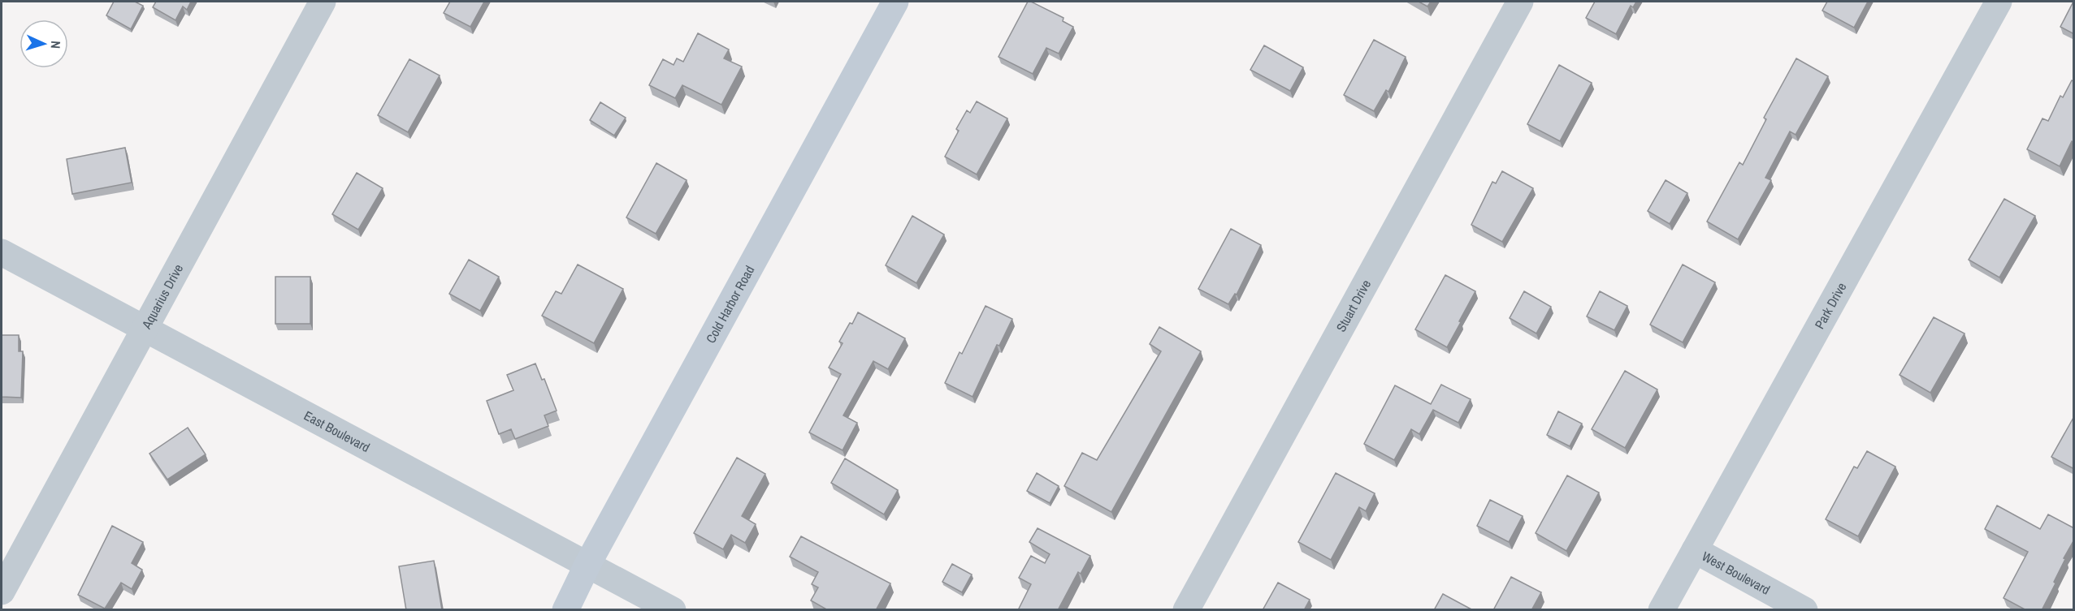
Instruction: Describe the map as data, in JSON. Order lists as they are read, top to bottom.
{
  "streets": {
    "main road": ["Cold Harbor Road"],
    "street": [
      "Aquarius Drive",
      "Park Drive",
      "Stuart Drive",
      "East Boulevard",
      "West Boulevard"
    ]
  },
  "crossings": [
    ["Aquarius Drive", "East Boulevard"],
    ["Cold Harbor Road", "East Boulevard"],
    ["Park Drive", "West Boulevard"]
  ],
  "north": "right"
}
